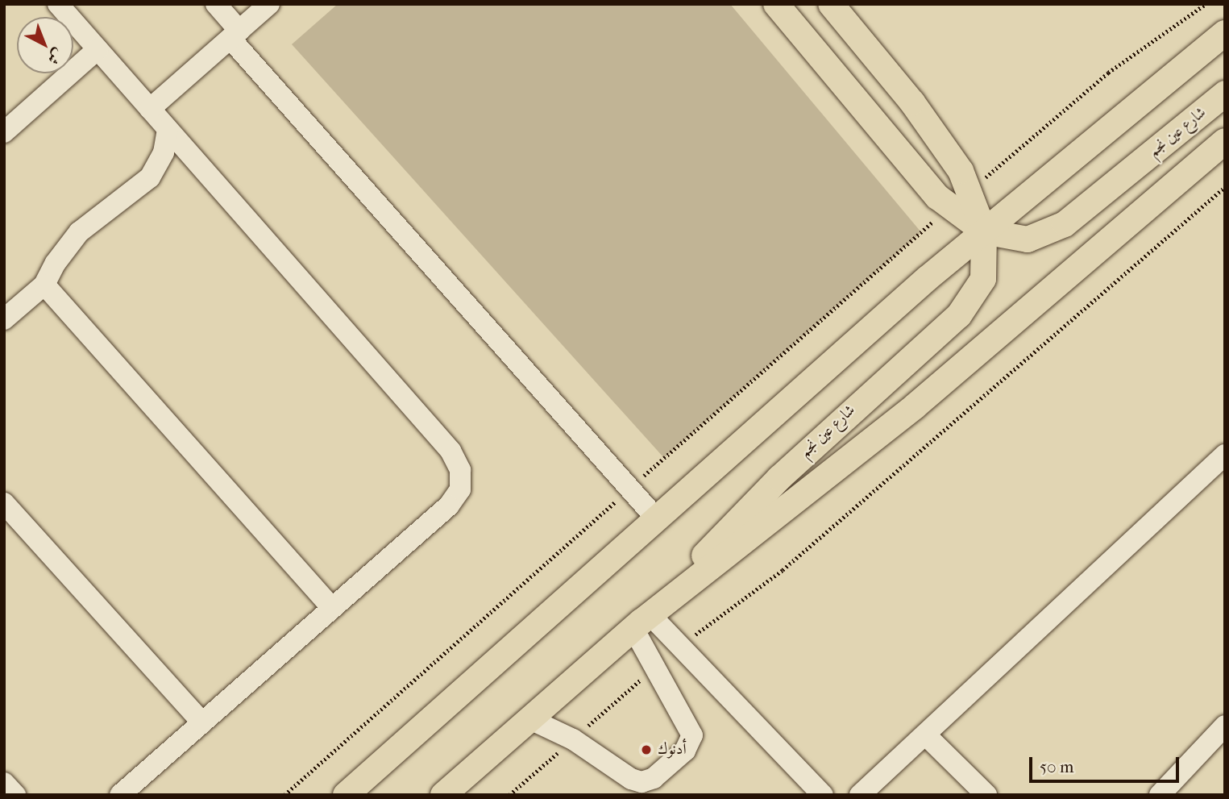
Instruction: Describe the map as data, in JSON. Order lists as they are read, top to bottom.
{
  "streets": {
    "main road": ["شارع عين نجم"]
  },
  "places": ["أدنوك"],
  "scale_bar": "50 m",
  "north": "bottom right"
}
